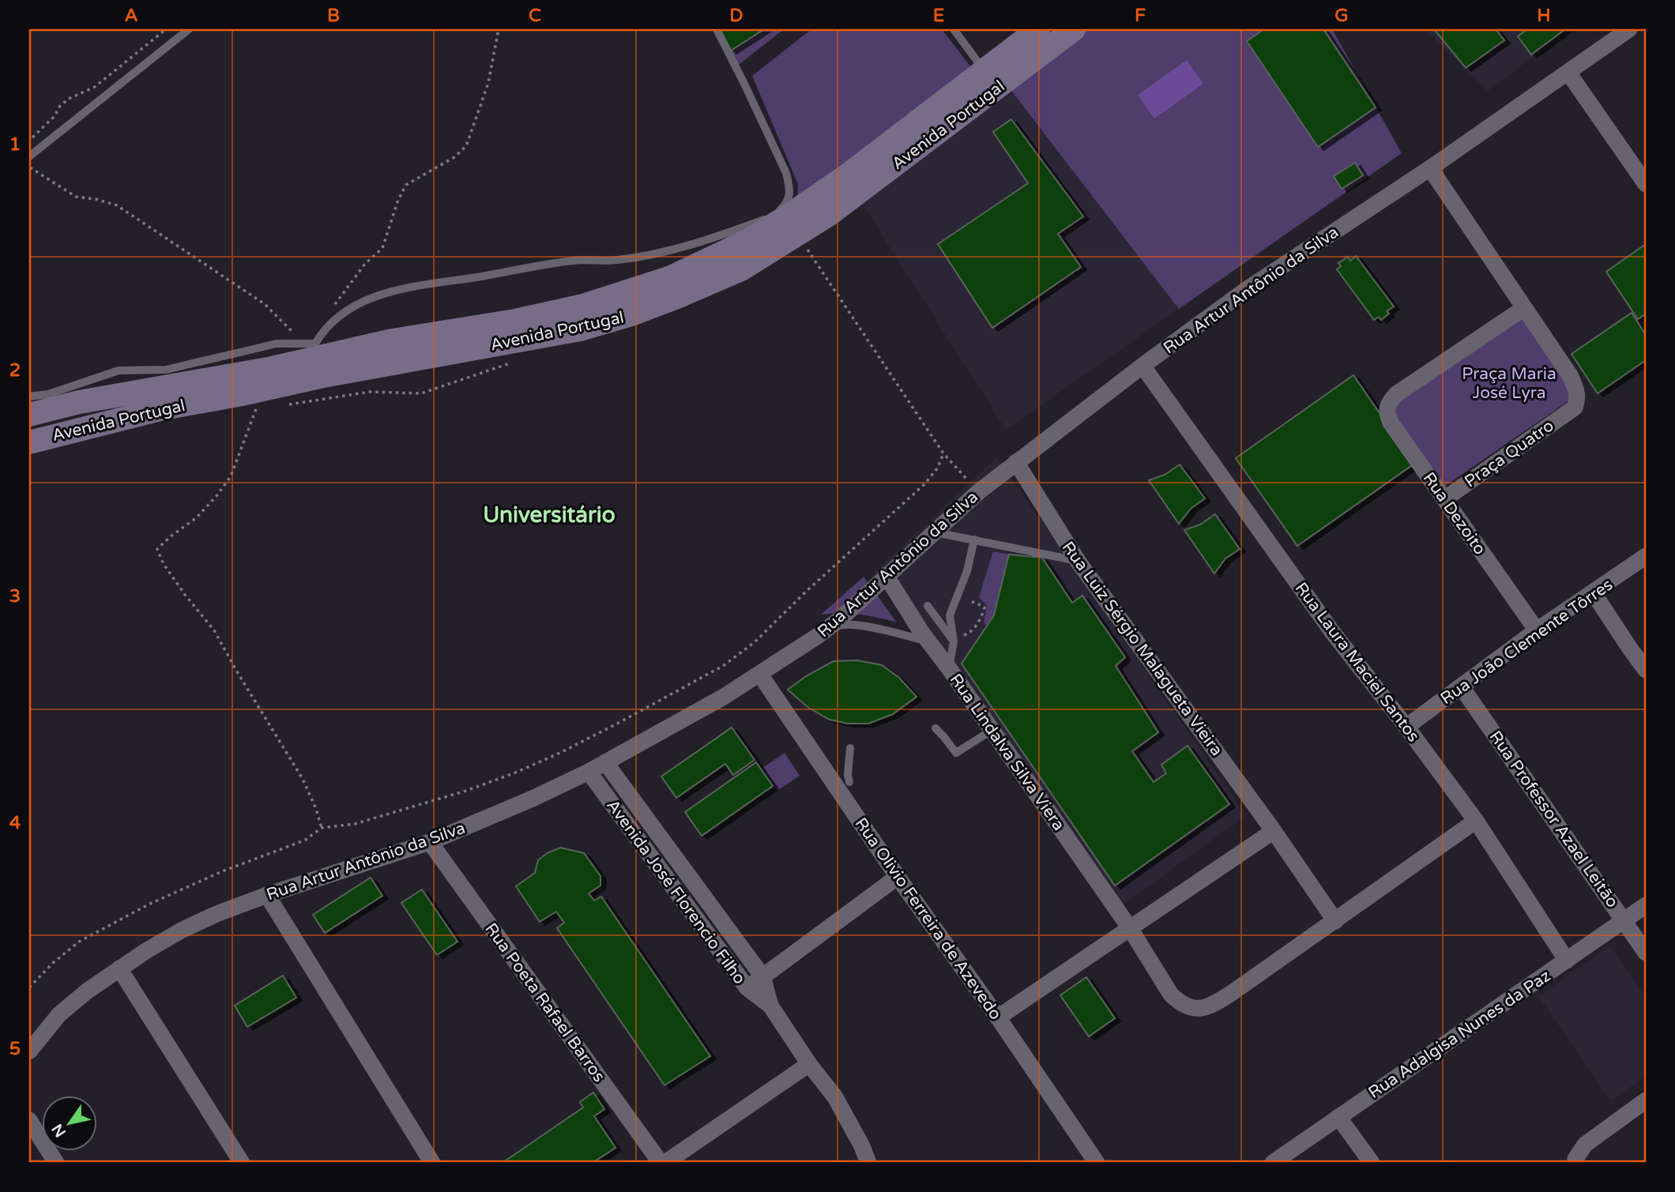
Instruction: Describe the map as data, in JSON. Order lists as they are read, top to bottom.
{
  "streets": {
    "street": [
      "Avenida Portugal",
      "Rua Artur Antônio da Silva",
      "Praça Quatro",
      "Rua Dezoito",
      "Rua João Clemente Tôrres",
      "Rua Luiz Sérgio Malagueta Vieira",
      "Rua Laura Maciel Santos",
      "Rua Lindalva Silva Viera",
      "Rua Professor Azael Leitão",
      "Avenida José Florencio Filho",
      "Rua Olivio Ferreira de Azevedo",
      "Rua Poeta Rafael Barros",
      "Rua Adalgisa Nunes da Paz"
    ]
  },
  "crossings": [
    ["Rua Artur Antônio da Silva", "Rua Luiz Sérgio Malagueta Vieira"],
    ["Rua Artur Antônio da Silva", "Rua Laura Maciel Santos"],
    ["Rua Artur Antônio da Silva", "Rua Lindalva Silva Viera"],
    ["Rua Artur Antônio da Silva", "Avenida José Florencio Filho"],
    ["Rua Artur Antônio da Silva", "Rua Olivio Ferreira de Azevedo"],
    ["Rua Artur Antônio da Silva", "Rua Poeta Rafael Barros"],
    ["Praça Quatro", "Rua Dezoito"],
    ["Rua Dezoito", "Rua João Clemente Tôrres"],
    ["Rua João Clemente Tôrres", "Rua Laura Maciel Santos"],
    ["Rua João Clemente Tôrres", "Rua Professor Azael Leitão"],
    ["Rua Luiz Sérgio Malagueta Vieira", "Rua Lindalva Silva Viera"],
    ["Rua Laura Maciel Santos", "Rua Lindalva Silva Viera"],
    ["Rua Laura Maciel Santos", "Rua Adalgisa Nunes da Paz"],
    ["Rua Professor Azael Leitão", "Rua Adalgisa Nunes da Paz"]
  ],
  "districts": ["Universitário"],
  "parks": ["Praça Maria José Lyra"],
  "north": "bottom left",
  "grid": {
    "columns": [
      "A",
      "B",
      "C",
      "D",
      "E",
      "F",
      "G",
      "H"
    ],
    "rows": [
      "1",
      "2",
      "3",
      "4",
      "5"
    ]
  }
}
